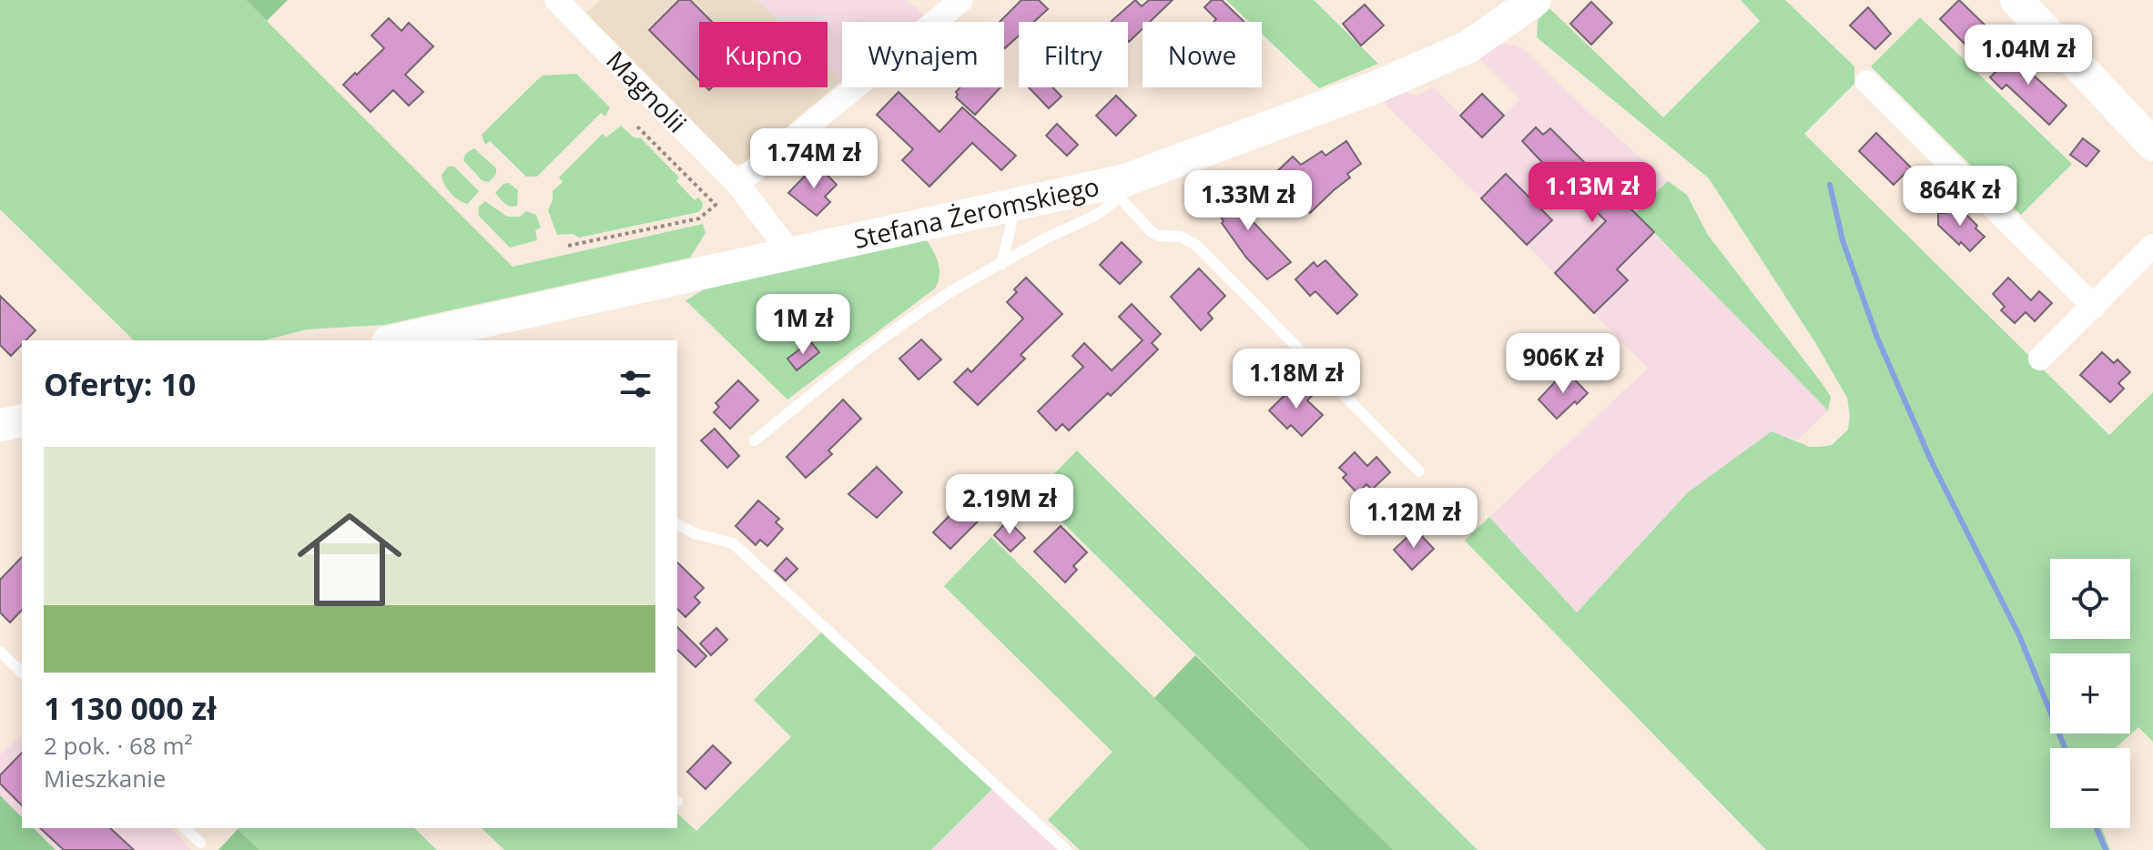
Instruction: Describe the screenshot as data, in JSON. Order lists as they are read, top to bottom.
{
  "streets": {
    "street": ["Magnolii", "Stefana Żeromskiego"]
  },
  "crossings": [
    ["Magnolii", "Stefana Żeromskiego"]
  ],
  "page": {
    "chip": [
      "Kupno",
      "Wynajem",
      "Filtry",
      "Nowe"
    ],
    "price": [
      "1.04M zł",
      "1.74M zł",
      "1.13M zł",
      "864K zł",
      "1.33M zł",
      "1M zł",
      "906K zł",
      "1.18M zł",
      "2.19M zł",
      "1.12M zł"
    ],
    "heading": "Oferty: 10",
    "list": [
      {
        "name": "1 130 000 zł",
        "note": "2 pok. · 68 m² · Mieszkanie"
      }
    ],
    "map_buttons": ["+", "−"]
  }
}
